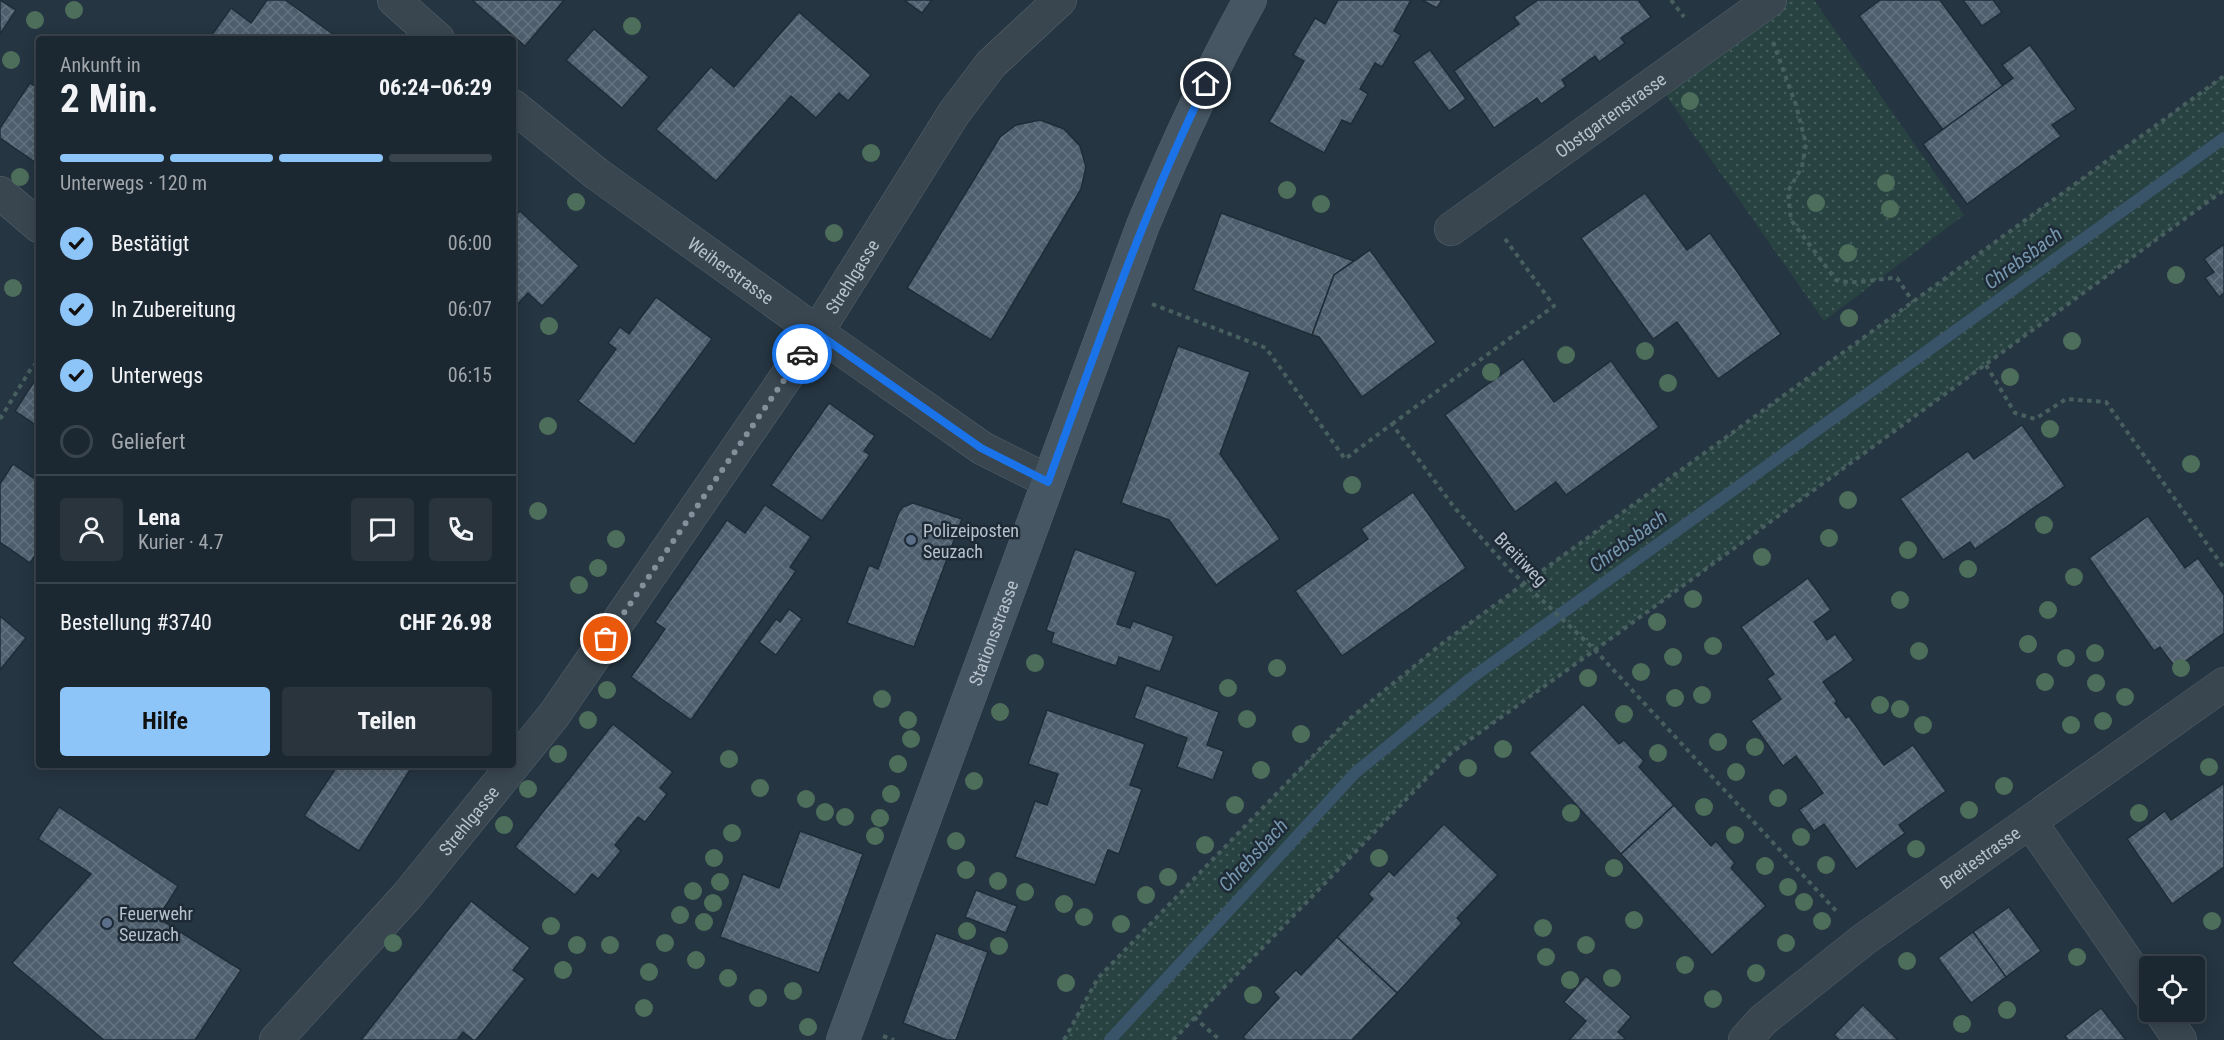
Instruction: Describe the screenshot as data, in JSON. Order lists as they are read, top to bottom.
{
  "streets": {
    "main road": ["Stationsstrasse"],
    "street": [
      "Obstgartenstrasse",
      "Weiherstrasse",
      "Strehlgasse",
      "Breitestrasse"
    ],
    "path": ["Breitiweg"]
  },
  "crossings": [
    ["Weiherstrasse", "Strehlgasse"],
    ["Weiherstrasse", "Stationsstrasse"],
    ["Breitiweg", "Breitestrasse"]
  ],
  "water": ["Chrebsbach"],
  "places": ["Polizeiposten Seuzach", "Feuerwehr Seuzach"],
  "page": {
    "heading": ["2 Min.", "Ankunft in", "06:24–06:29"],
    "panel": [
      "Lena",
      "Kurier · 4.7",
      "Bestellung #3740",
      "CHF 26.98"
    ],
    "bar": "Unterwegs · 120 m",
    "list": [
      ["Bestätigt", "06:00"],
      ["In Zubereitung", "06:07"],
      ["Unterwegs", "06:15"],
      "Geliefert"
    ],
    "buttons": ["Hilfe", "Teilen"]
  }
}
